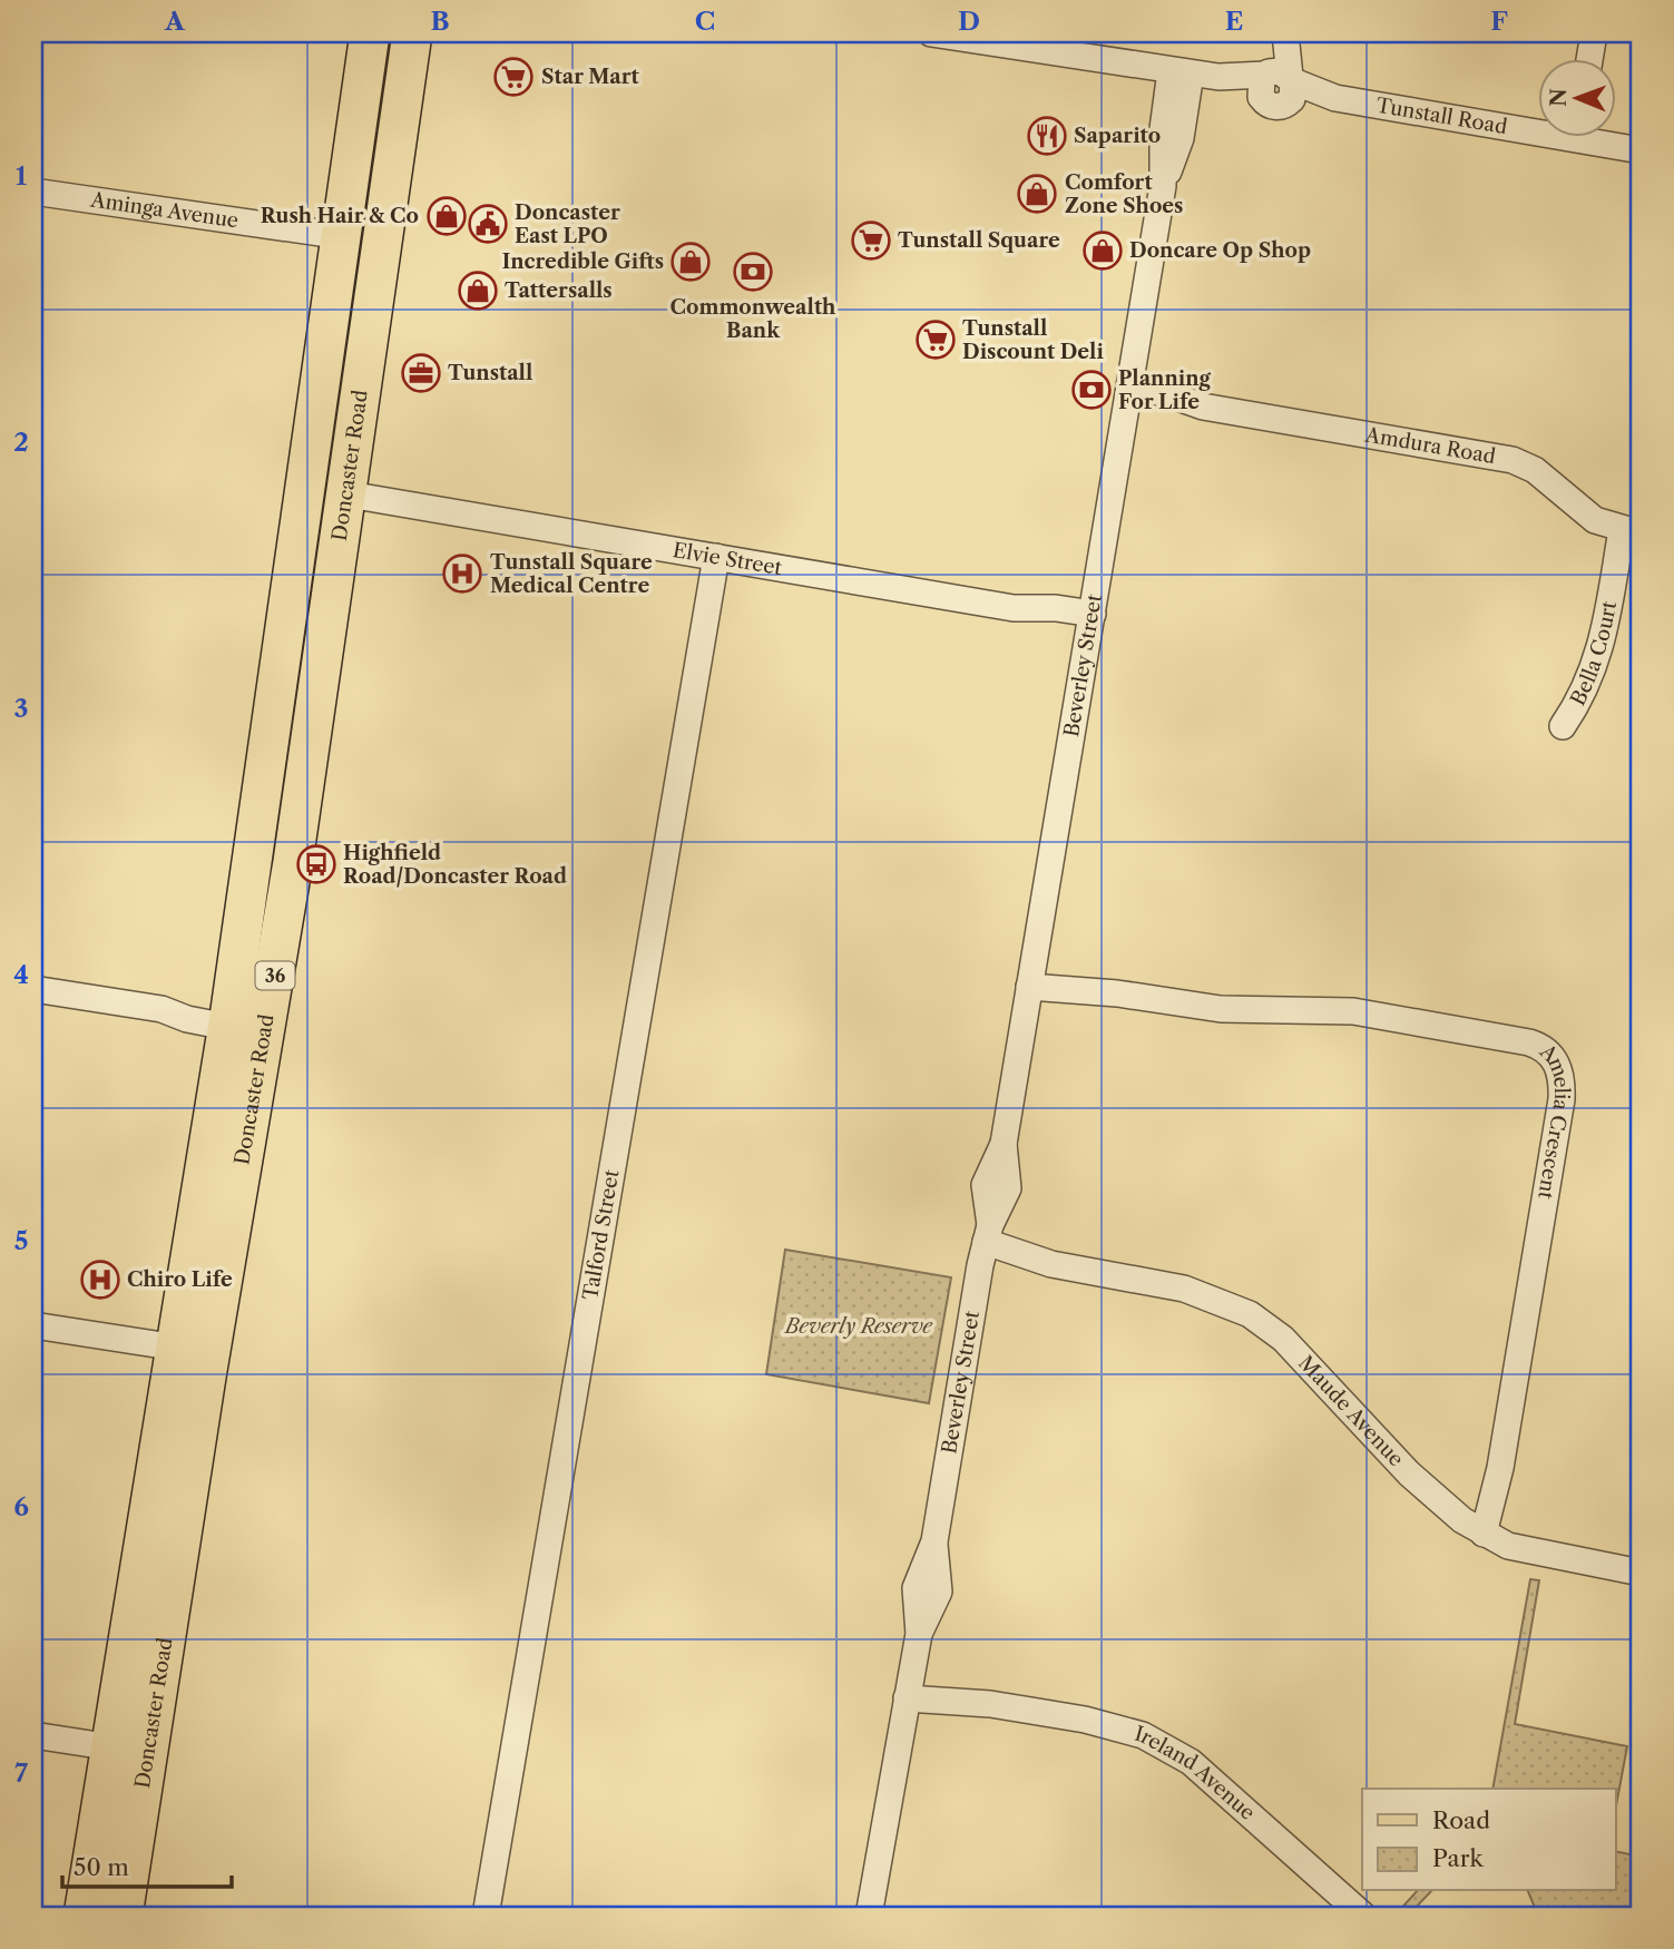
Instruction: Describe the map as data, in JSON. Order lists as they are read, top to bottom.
{
  "streets": {
    "main road": ["Doncaster Road", "36"],
    "street": [
      "Tunstall Road",
      "Aminga Avenue",
      "Amdura Road",
      "Elvie Street",
      "Bella Court",
      "Beverley Street",
      "Amelia Crescent",
      "Talford Street",
      "Maude Avenue",
      "Ireland Avenue"
    ]
  },
  "crossings": [
    ["Tunstall Road", "Beverley Street"],
    ["Aminga Avenue", "Doncaster Road"],
    ["Amdura Road", "Bella Court"],
    ["Amdura Road", "Beverley Street"],
    ["Doncaster Road", "Elvie Street"],
    ["Elvie Street", "Beverley Street"],
    ["Elvie Street", "Talford Street"],
    ["Beverley Street", "Amelia Crescent"],
    ["Beverley Street", "Maude Avenue"],
    ["Beverley Street", "Ireland Avenue"],
    ["Amelia Crescent", "Maude Avenue"]
  ],
  "parks": ["Beverly Reserve"],
  "places": {
    "supermarket": ["Star Mart", "Tunstall Square", "Tunstall Discount Deli"],
    "restaurant": ["Saparito"],
    "shop": [
      "Comfort Zone Shoes",
      "Rush Hair & Co",
      "Doncare Op Shop",
      "Incredible Gifts",
      "Tattersalls"
    ],
    "public building": ["Doncaster East LPO"],
    "bank": ["Commonwealth Bank", "Planning For Life"],
    "office": ["Tunstall"],
    "hospital": ["Tunstall Square Medical Centre", "Chiro Life"],
    "bus stop": ["Highfield Road/Doncaster Road"]
  },
  "legend": ["Road", "Park"],
  "scale_bar": "50 m",
  "north": "left",
  "grid": {
    "columns": [
      "A",
      "B",
      "C",
      "D",
      "E",
      "F"
    ],
    "rows": [
      "1",
      "2",
      "3",
      "4",
      "5",
      "6",
      "7"
    ]
  }
}
